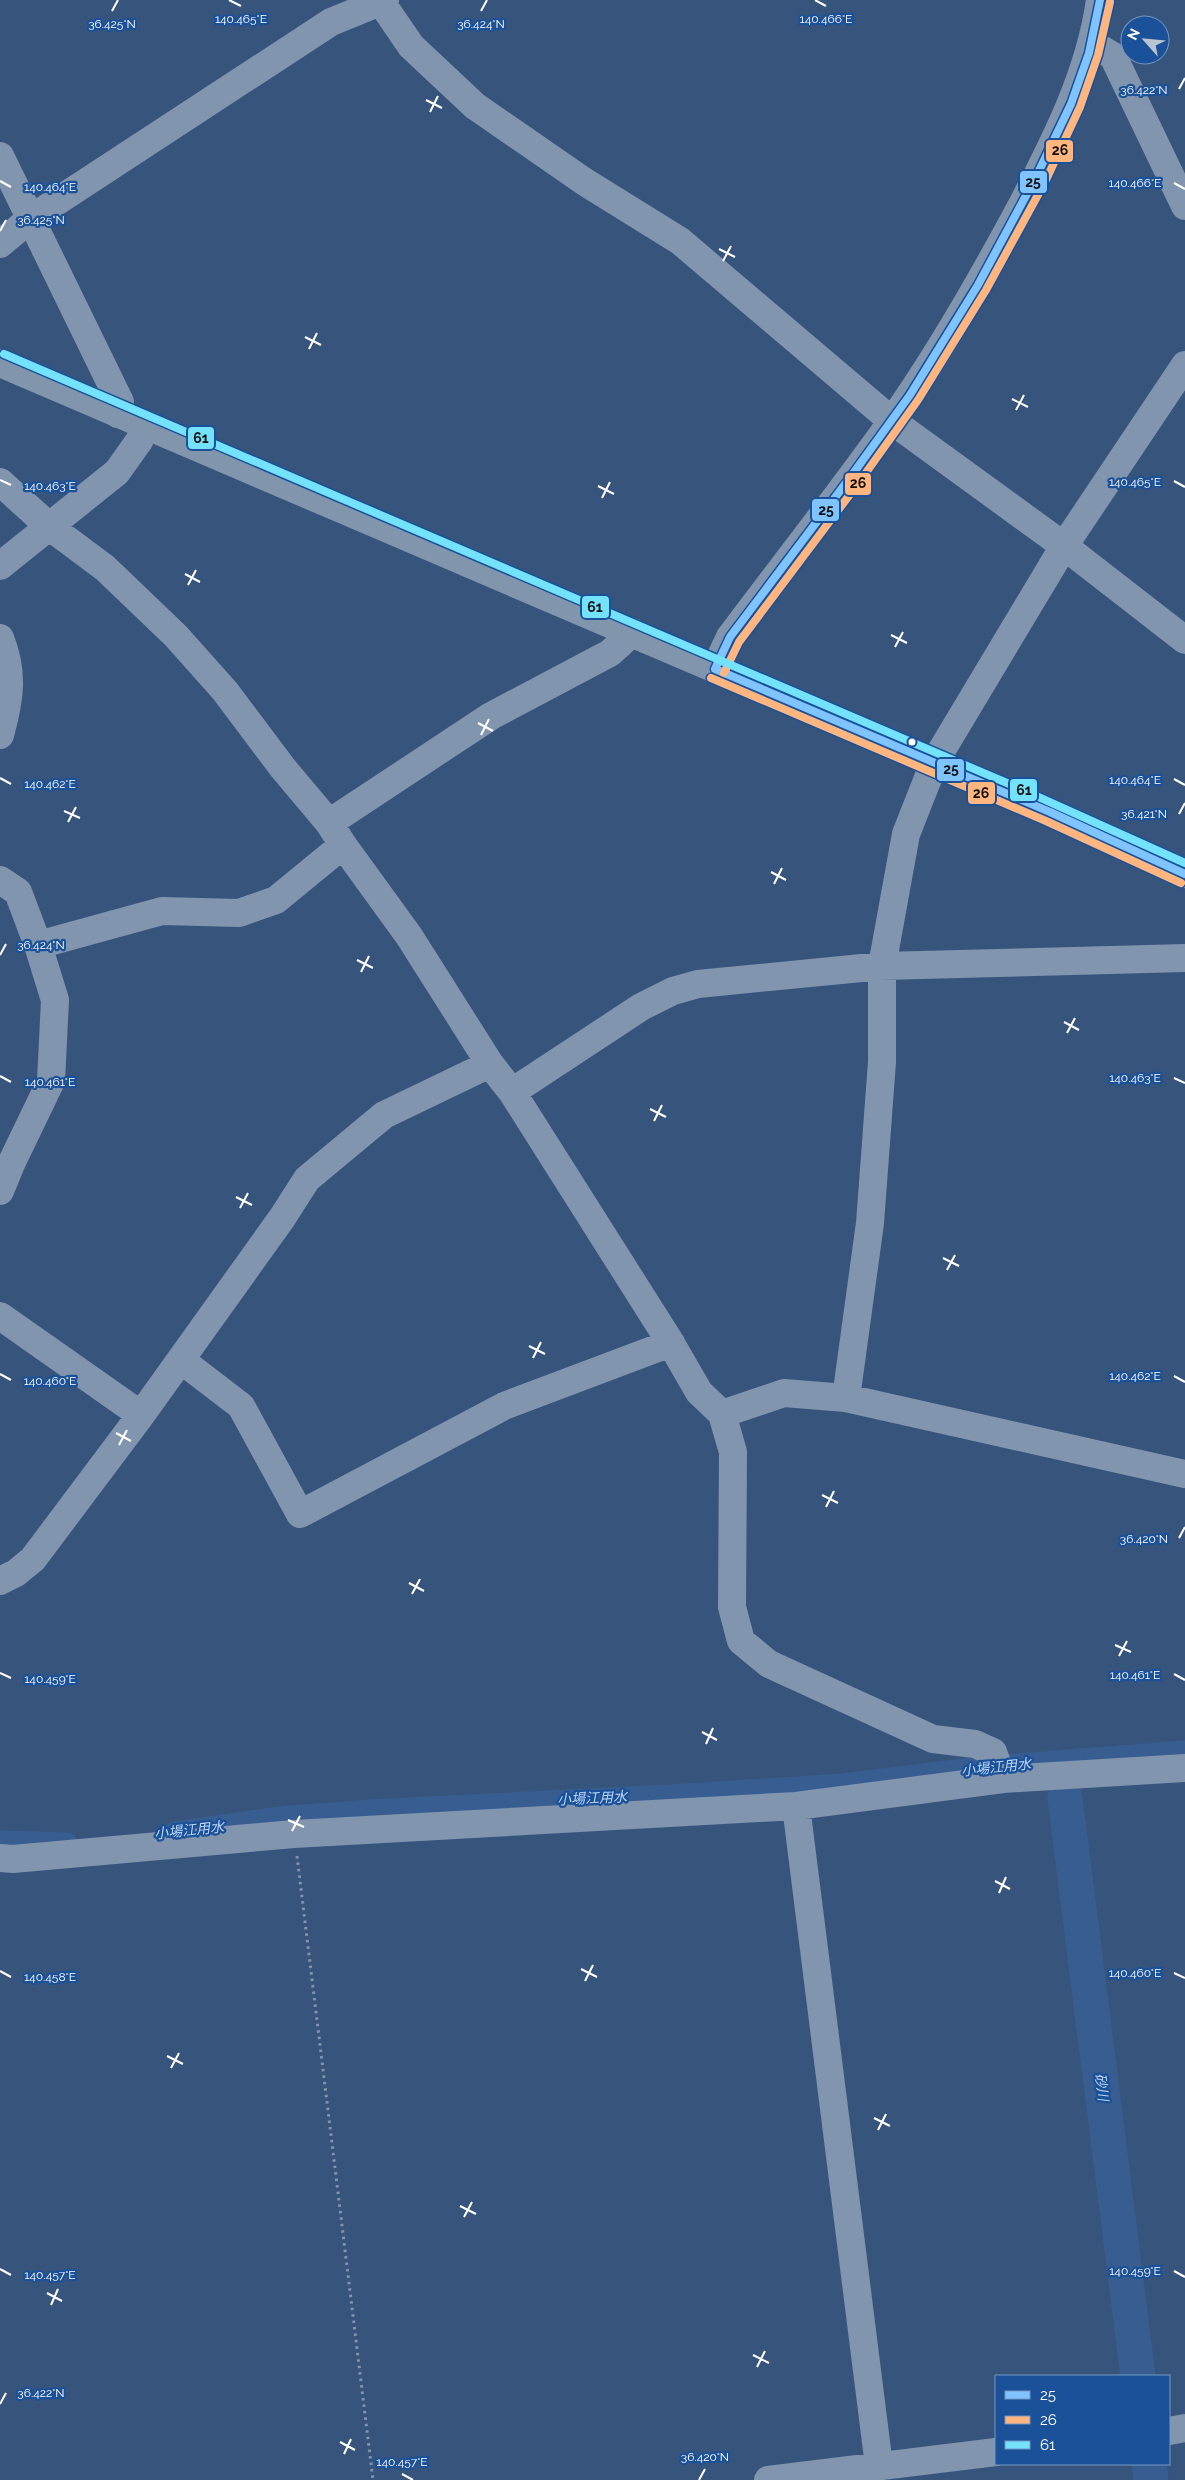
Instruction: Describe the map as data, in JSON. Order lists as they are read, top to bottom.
{
  "water": ["小場江用水", "砂川"],
  "lines": ["transit line 25", "transit line 26", "transit line 61"],
  "legend": ["25", "26", "61"],
  "north": "top left",
  "coordinates": [
    "140.465°E",
    "140.466°E",
    "36.425°N",
    "36.424°N",
    "36.422°N",
    "140.464°E",
    "140.463°E",
    "140.462°E",
    "36.421°N",
    "140.461°E",
    "140.460°E",
    "36.420°N",
    "140.459°E",
    "140.458°E",
    "140.457°E"
  ]
}
